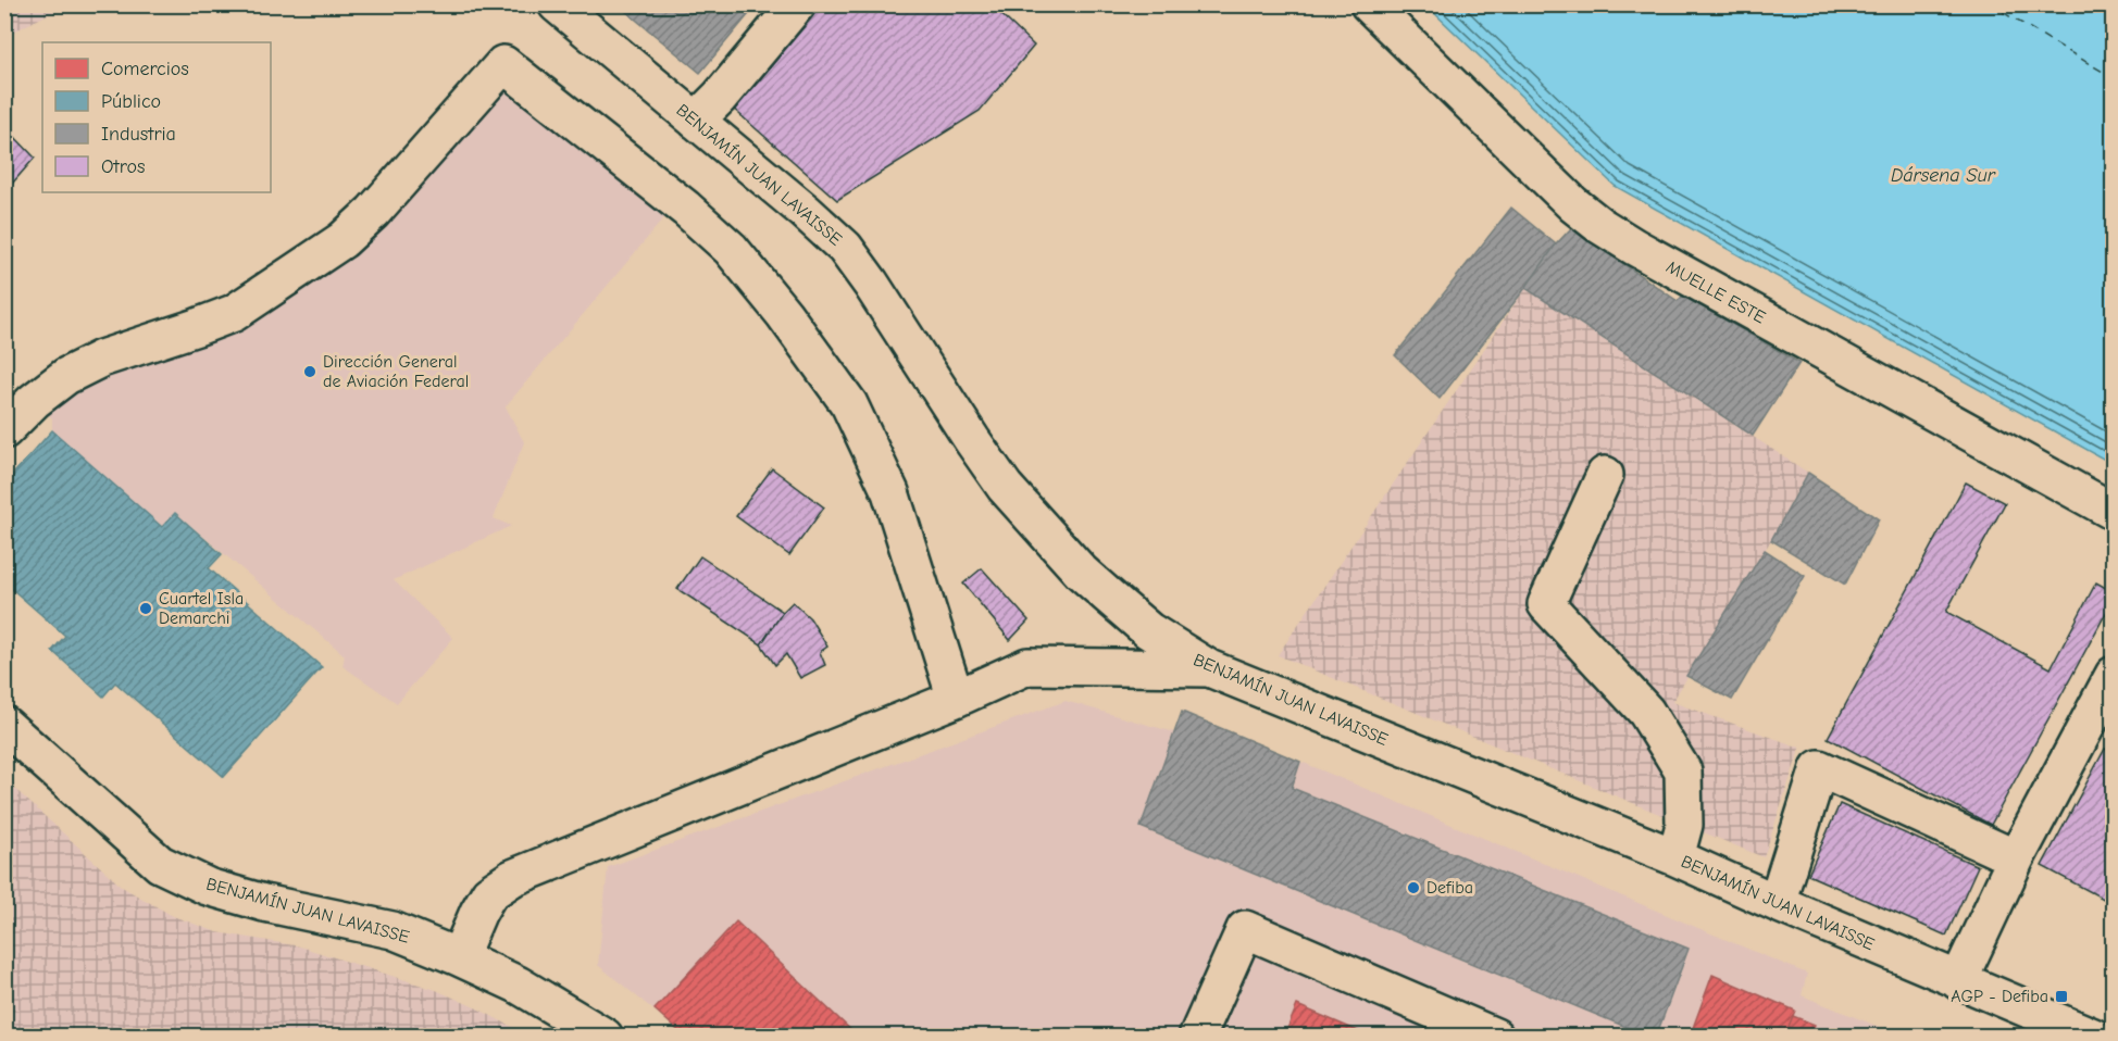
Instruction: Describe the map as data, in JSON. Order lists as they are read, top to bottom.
{
  "streets": {
    "street": ["BENJAMÍN JUAN LAVAISSE", "MUELLE ESTE"]
  },
  "water": ["Dársena Sur"],
  "places": {
    "other": ["Dirección General de Aviación Federal", "Cuartel Isla Demarchi", "Defiba"],
    "transit": ["AGP - Defiba"]
  },
  "legend": [
    "Comercios",
    "Público",
    "Industria",
    "Otros"
  ]
}
